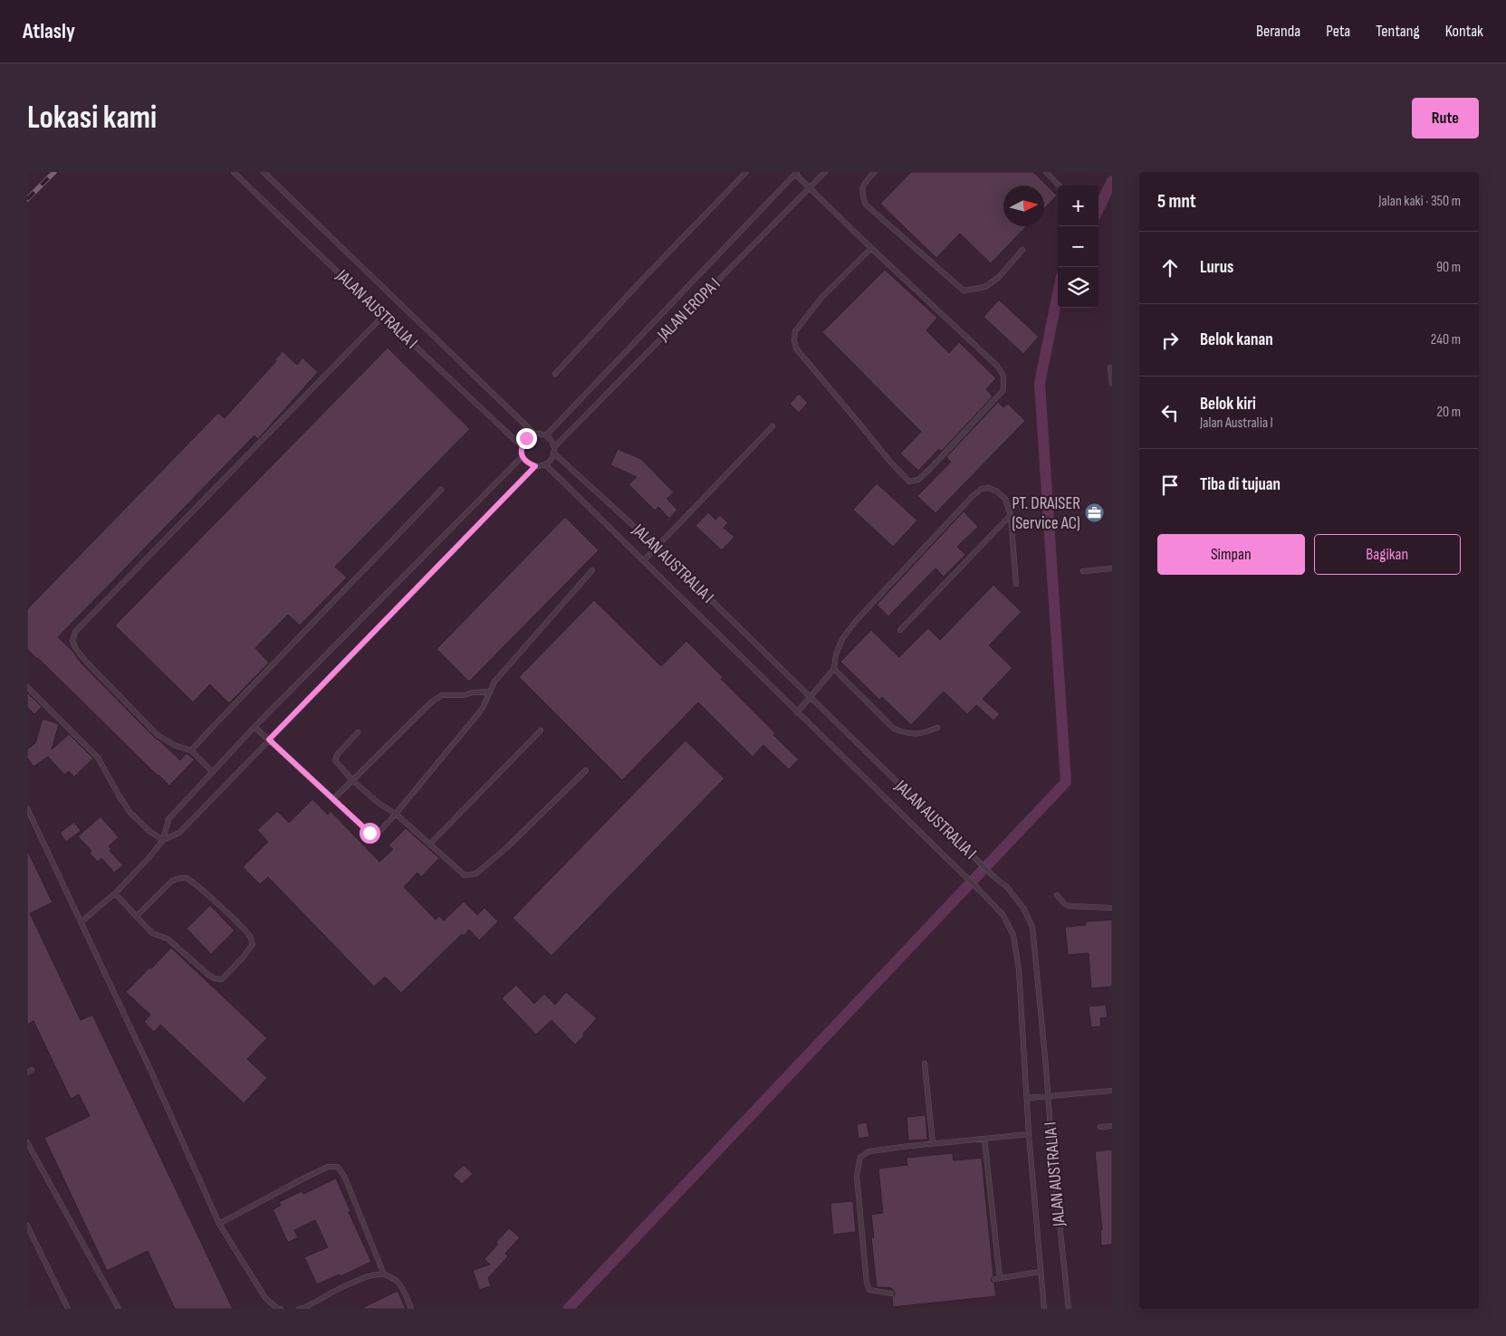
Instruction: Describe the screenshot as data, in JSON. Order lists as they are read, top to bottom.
{
  "streets": {
    "lane": ["JALAN AUSTRALIA I", "JALAN EROPA I"]
  },
  "crossings": [
    ["JALAN AUSTRALIA I", "JALAN EROPA I"]
  ],
  "places": {
    "office": ["PT. DRAISER (Service AC)"]
  },
  "north": "right",
  "page": {
    "header": "Atlasly",
    "nav": [
      "Beranda",
      "Peta",
      "Tentang",
      "Kontak"
    ],
    "buttons": [
      "Rute",
      ["Simpan", "Bagikan"]
    ],
    "title": "Lokasi kami",
    "heading": ["5 mnt", "Jalan kaki · 350 m"],
    "map_buttons": ["+", "−"],
    "list": [
      ["Lurus", "90 m"],
      ["Belok kanan", "240 m"],
      ["Belok kiri", "Jalan Australia I", "20 m"],
      "Tiba di tujuan"
    ]
  }
}
